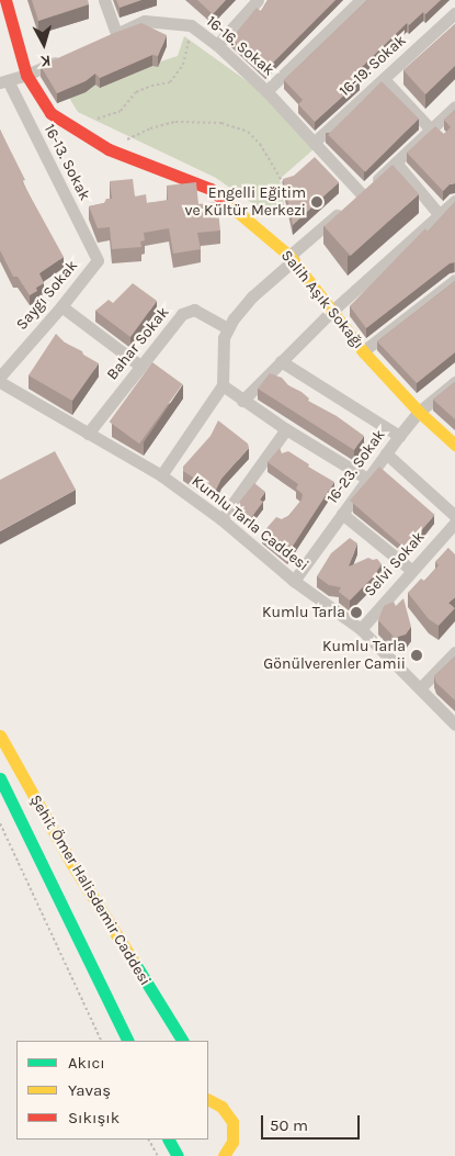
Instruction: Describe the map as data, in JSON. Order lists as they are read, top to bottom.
{
  "streets": {
    "main road": ["Salih Aşık Sokağı", "Şehit Ömer Halisdemir Caddesi"],
    "street": [
      "16-16. Sokak",
      "16-19. Sokak",
      "16-13. Sokak",
      "Saygı Sokak",
      "Bahar Sokak",
      "16-23. Sokak",
      "Kumlu Tarla Caddesi",
      "Selvi Sokak"
    ]
  },
  "crossings": [
    ["16-16. Sokak", "16-19. Sokak"],
    ["16-13. Sokak", "Saygı Sokak"],
    ["Salih Aşık Sokağı", "16-23. Sokak"],
    ["Bahar Sokak", "Kumlu Tarla Caddesi"],
    ["16-23. Sokak", "Kumlu Tarla Caddesi"],
    ["Kumlu Tarla Caddesi", "Selvi Sokak"]
  ],
  "places": ["Engelli Eğitim ve Kültür Merkezi", "Kumlu Tarla", "Kumlu Tarla Gönülverenler Camii"],
  "legend": ["Akıcı", "Yavaş", "Sıkışık"],
  "scale_bar": "50 m",
  "north": "bottom"
}
